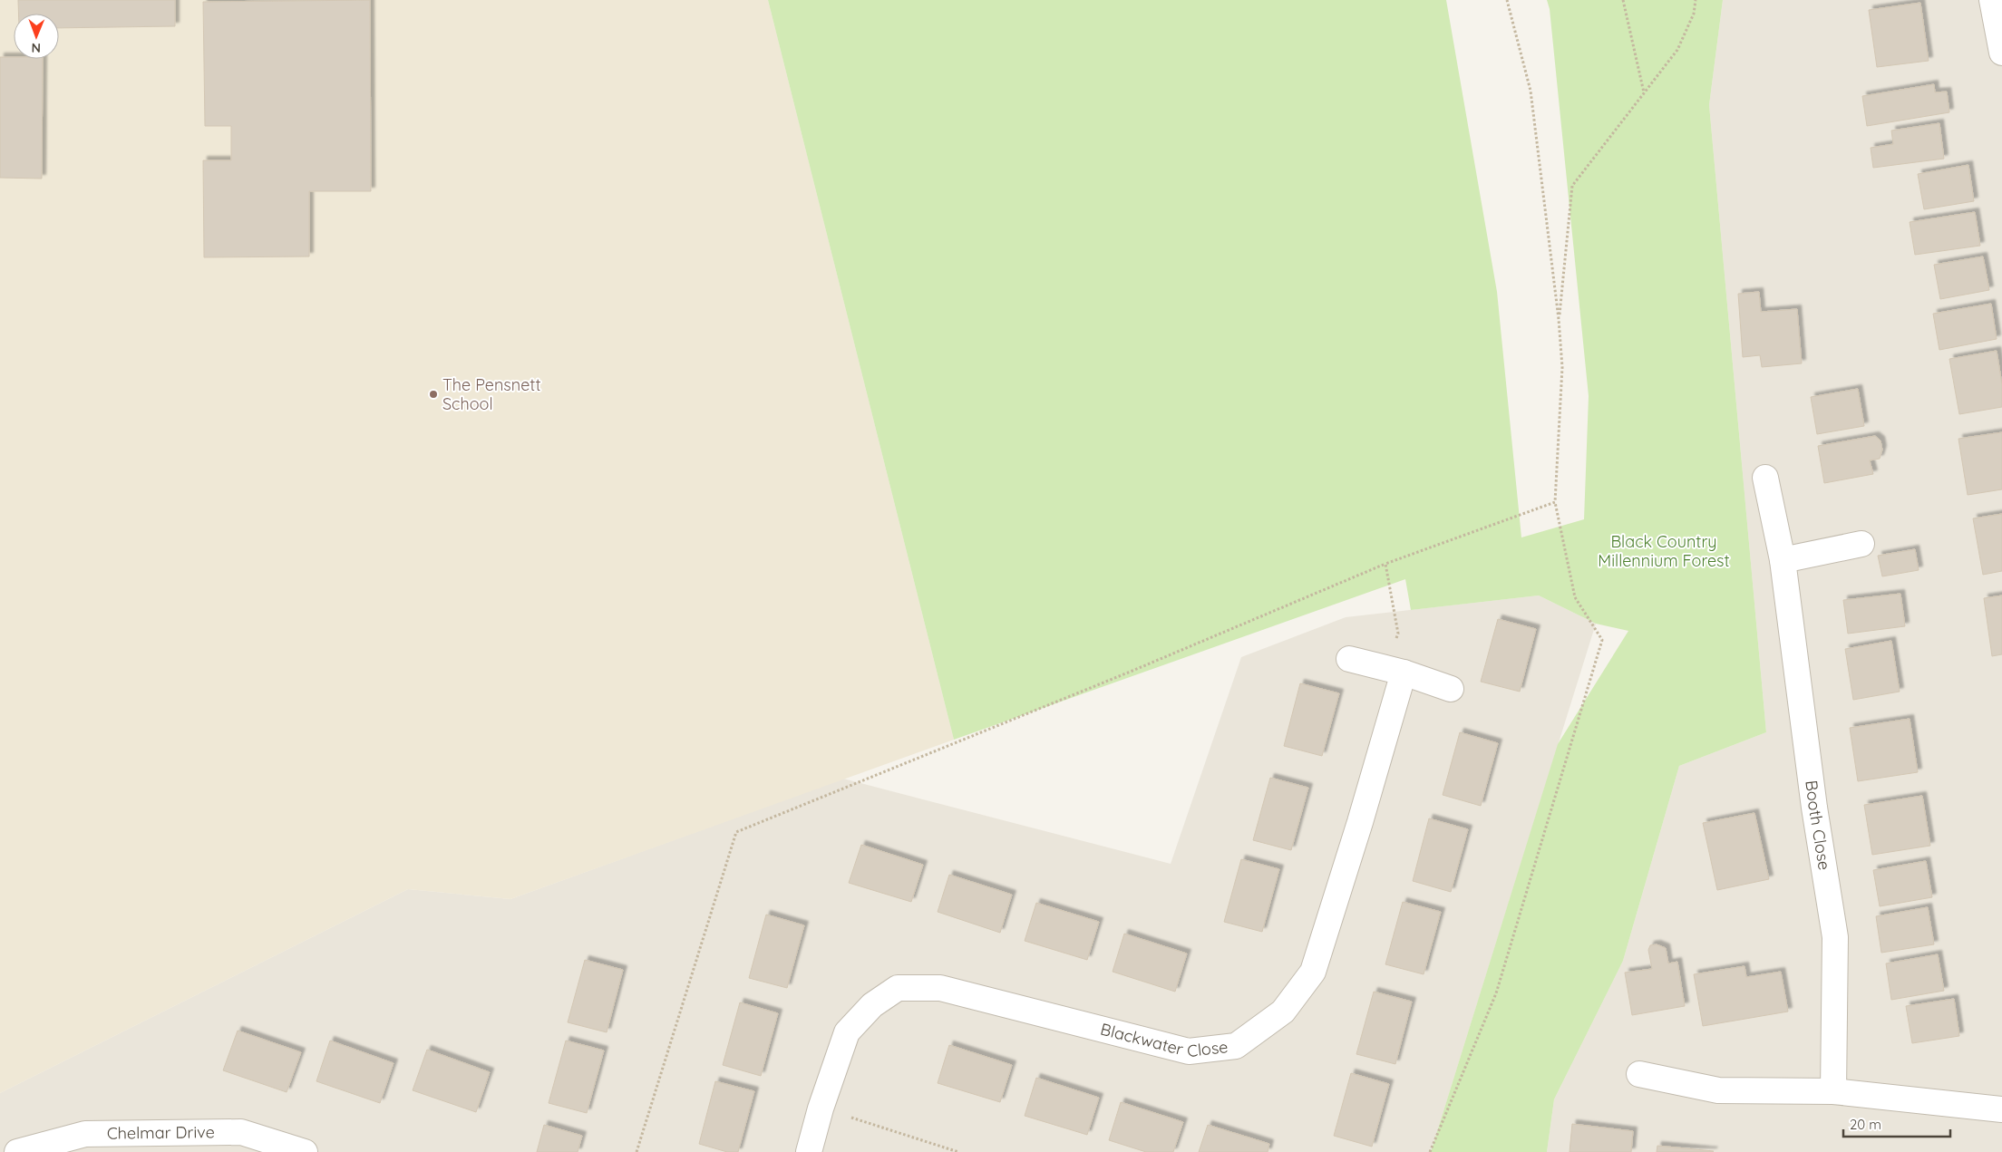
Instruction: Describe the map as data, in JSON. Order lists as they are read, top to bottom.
{
  "streets": {
    "street": ["Booth Close", "Blackwater Close", "Chelmar Drive"]
  },
  "parks": ["Black Country Millennium Forest"],
  "places": ["The Pensnett School"],
  "scale_bar": "20 m",
  "north": "bottom"
}
